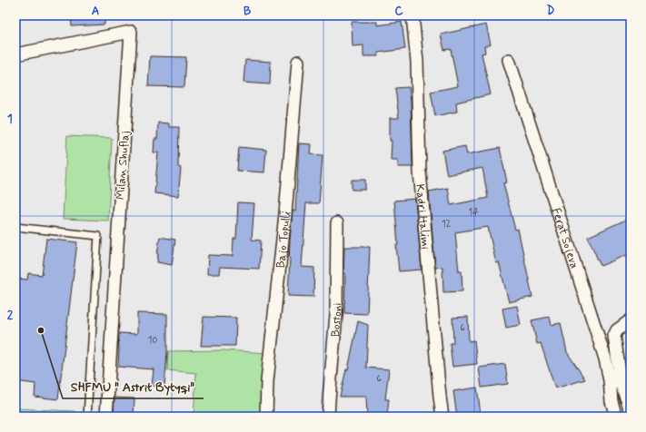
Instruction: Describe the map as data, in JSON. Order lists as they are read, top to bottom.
{
  "streets": {
    "street": [
      "Milan Shuflaj",
      "Kadri Halimi",
      "Ferat Sojeva",
      "Bajo Topulli",
      "Bostoni"
    ]
  },
  "places": ["SHFMU \" Astrit Bytyqi\""],
  "house_numbers": [
    "14",
    "12",
    "6",
    "10",
    "6"
  ],
  "grid": {
    "columns": [
      "A",
      "B",
      "C",
      "D"
    ],
    "rows": ["1", "2"]
  }
}
